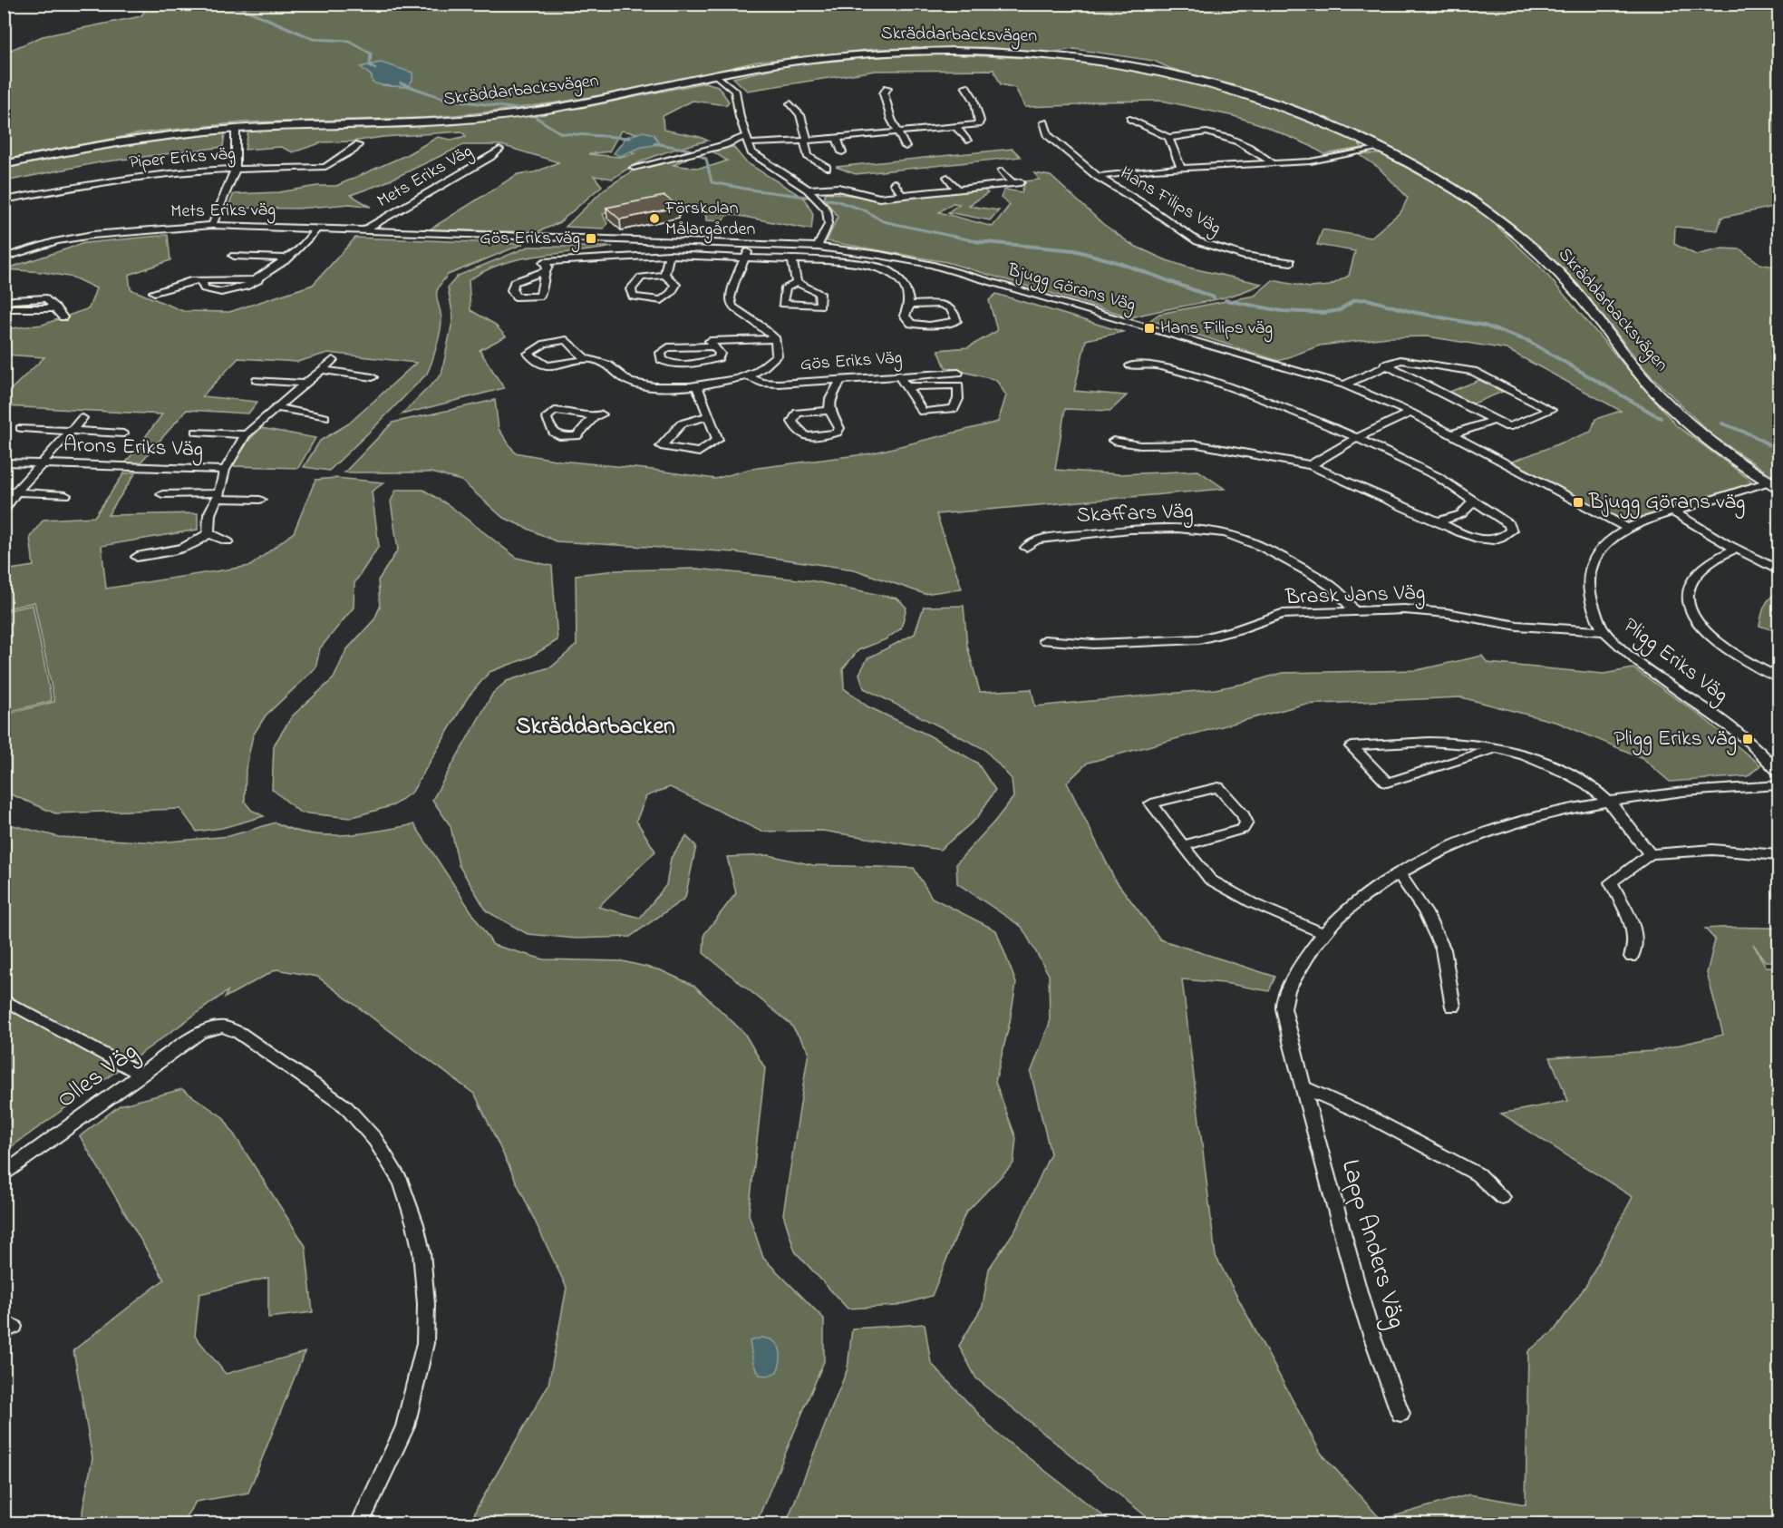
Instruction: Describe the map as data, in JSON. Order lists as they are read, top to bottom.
{
  "streets": {
    "street": [
      "Skräddarbacksvägen",
      "Piper Eriks väg",
      "Mets Eriks Väg",
      "Hans Filips Väg",
      "Mets Eriks väg",
      "Bjugg Görans Väg",
      "Gös Eriks Väg",
      "Arons Eriks Väg",
      "Skaffars Väg",
      "Brask Jans Väg",
      "Pligg Eriks Väg",
      "Olles Väg",
      "Lapp Anders Väg"
    ]
  },
  "crossings": [
    ["Skräddarbacksvägen", "Hans Filips Väg"],
    ["Skräddarbacksvägen", "Pligg Eriks Väg"],
    ["Mets Eriks Väg", "Mets Eriks väg"],
    ["Bjugg Görans Väg", "Pligg Eriks Väg"],
    ["Skaffars Väg", "Brask Jans Väg"],
    ["Brask Jans Väg", "Pligg Eriks Väg"]
  ],
  "districts": ["Skräddarbacken"],
  "places": {
    "other": ["Förskolan Målargården"],
    "transit": [
      "Gös Eriks väg",
      "Hans Filips väg",
      "Bjugg Görans väg",
      "Pligg Eriks väg"
    ]
  }
}
